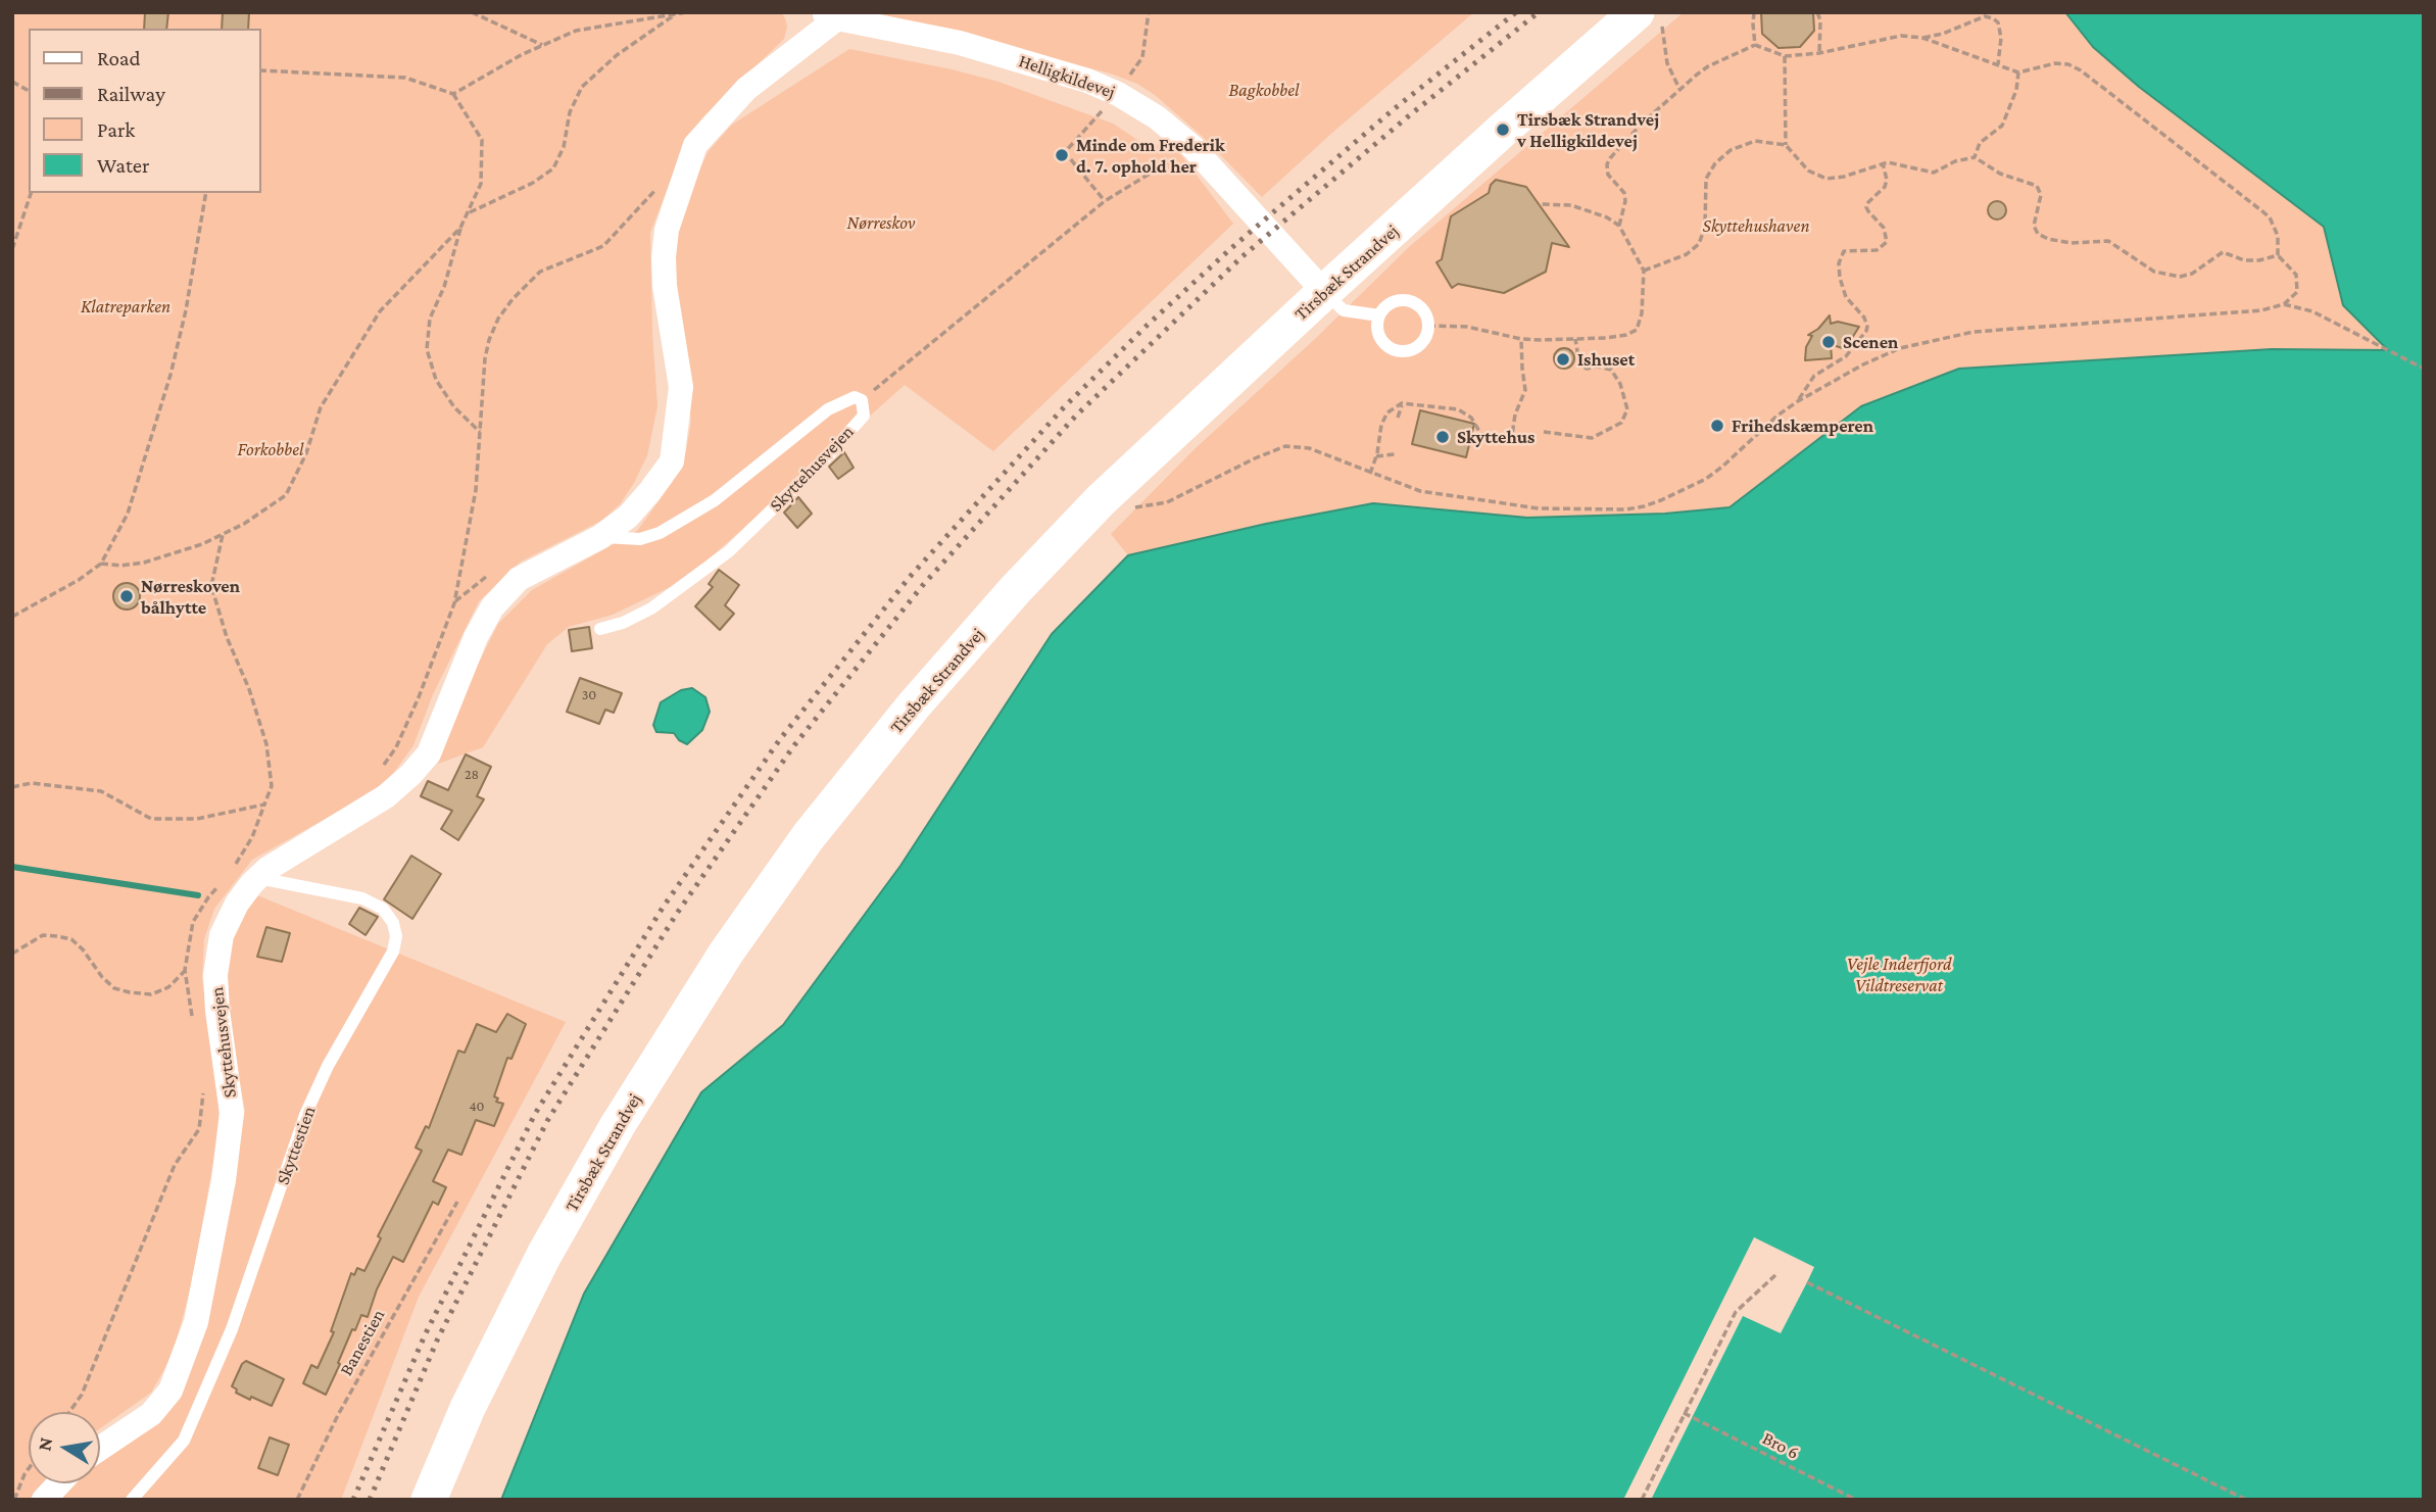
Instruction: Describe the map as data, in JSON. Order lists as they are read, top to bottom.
{
  "streets": {
    "street": ["Helligkildevej", "Tirsbæk Strandvej", "Skyttehusvejen"],
    "lane": ["Skyttestien"],
    "path": ["Banestien", "Bro 6"]
  },
  "crossings": [
    ["Helligkildevej", "Tirsbæk Strandvej"],
    ["Helligkildevej", "Skyttehusvejen"],
    ["Skyttehusvejen", "Skyttestien"]
  ],
  "parks": [
    "Bagkobbel",
    "Nørreskov",
    "Skyttehushaven",
    "Klatreparken",
    "Forkobbel",
    "Vejle Inderfjord Vildtreservat"
  ],
  "places": [
    "Tirsbæk Strandvej v Helligkildevej",
    "Minde om Frederik d. 7. ophold her",
    "Scenen",
    "Ishuset",
    "Frihedskæmperen",
    "Skyttehus",
    "Nørreskoven bålhytte"
  ],
  "house_numbers": ["30", "28", "40"],
  "legend": [
    "Road",
    "Railway",
    "Park",
    "Water"
  ],
  "north": "left"
}
